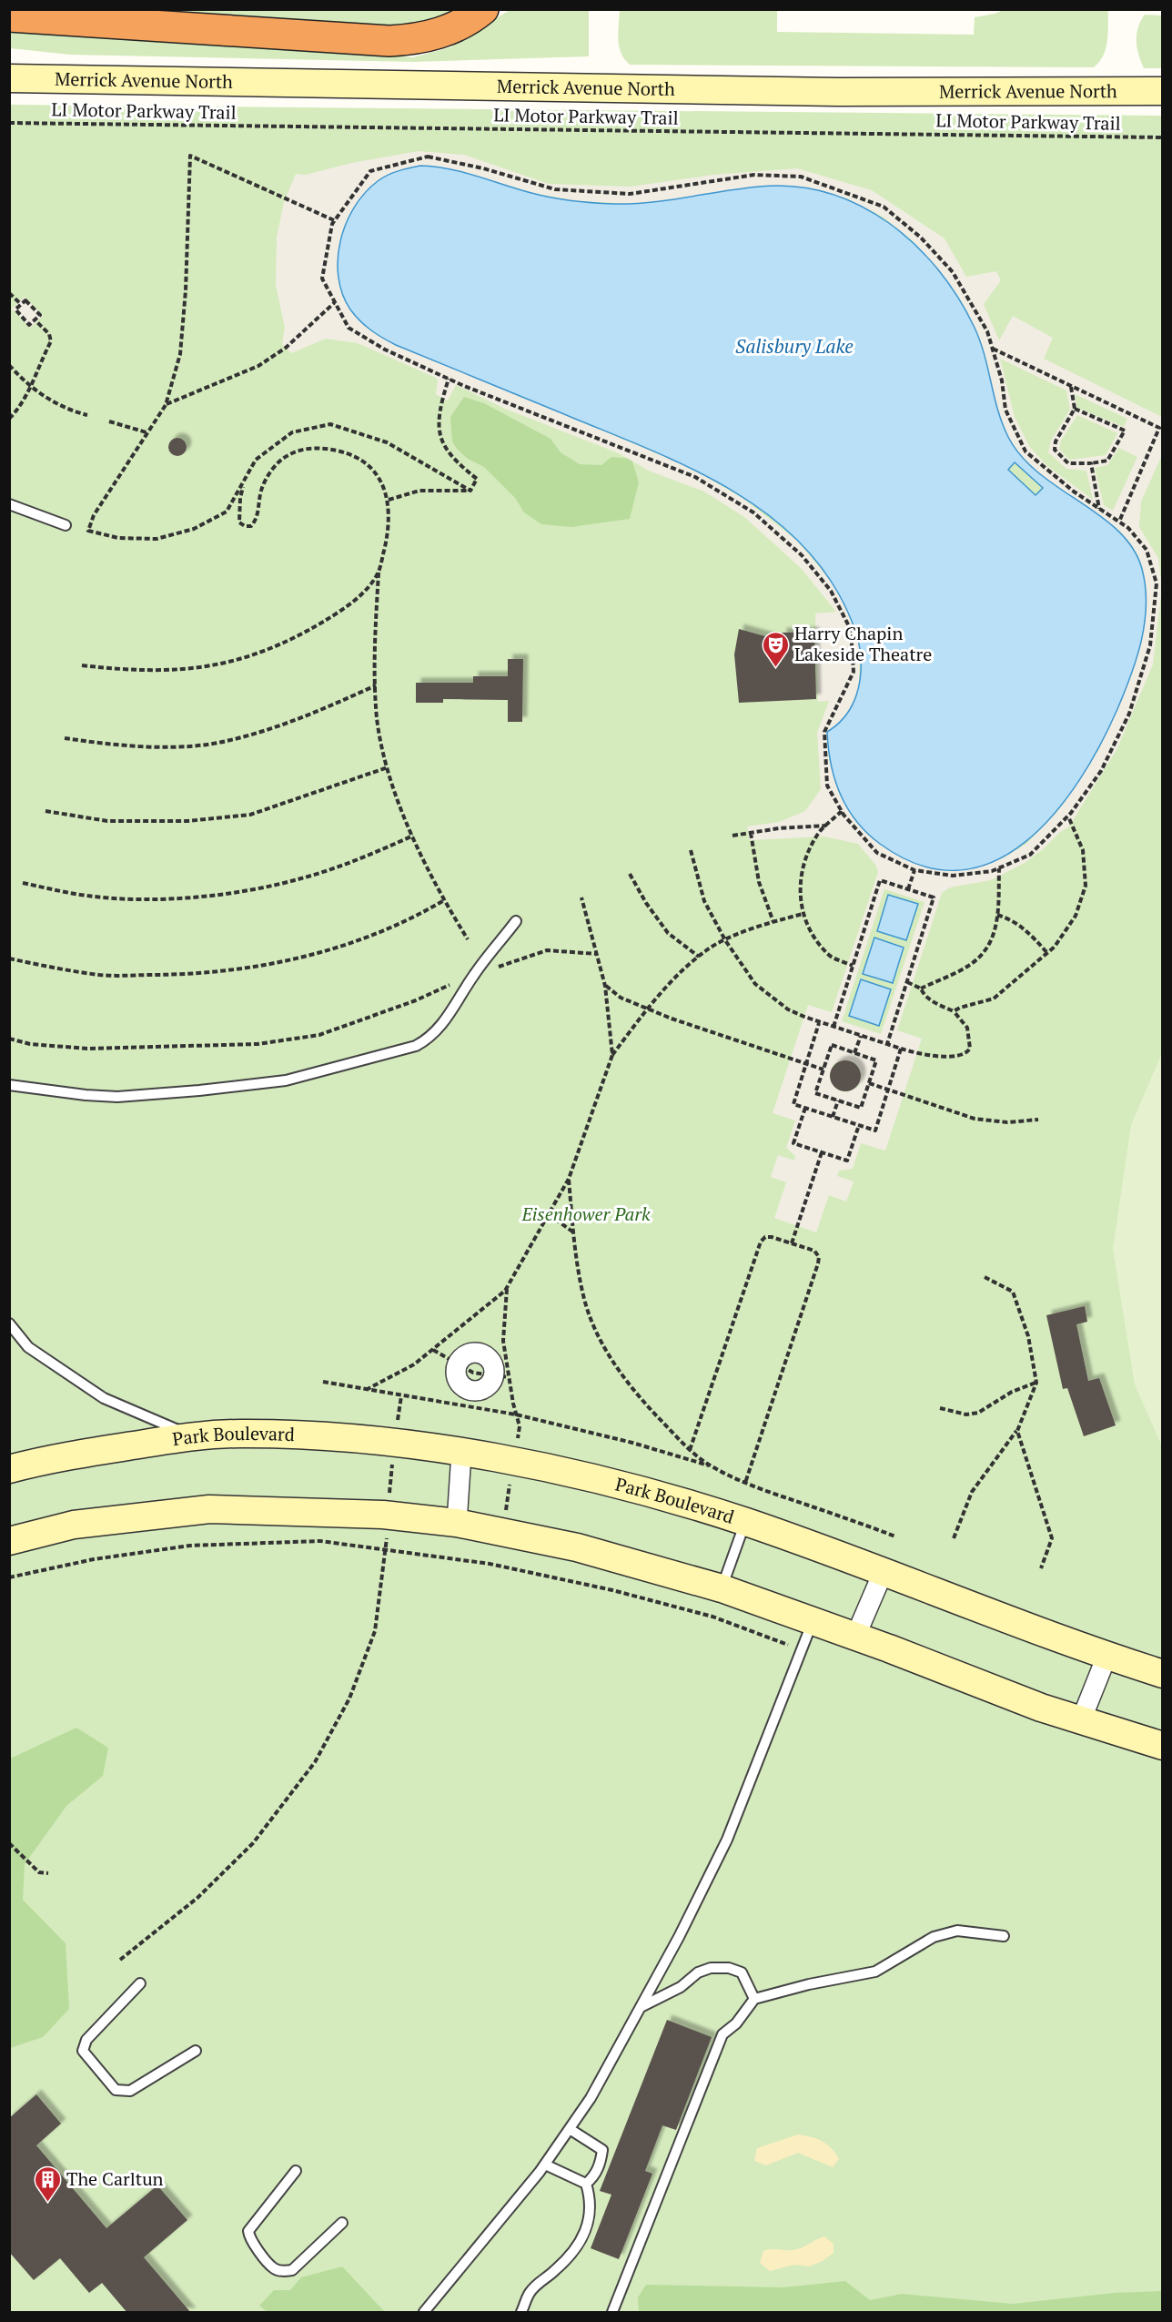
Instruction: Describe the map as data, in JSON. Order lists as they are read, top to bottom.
{
  "streets": {
    "street": ["Merrick Avenue North", "Park Boulevard"],
    "path": ["LI Motor Parkway Trail"]
  },
  "water": ["Salisbury Lake"],
  "parks": ["Eisenhower Park"],
  "places": {
    "theatre": ["Harry Chapin Lakeside Theatre"],
    "building": ["The Carltun"]
  }
}
